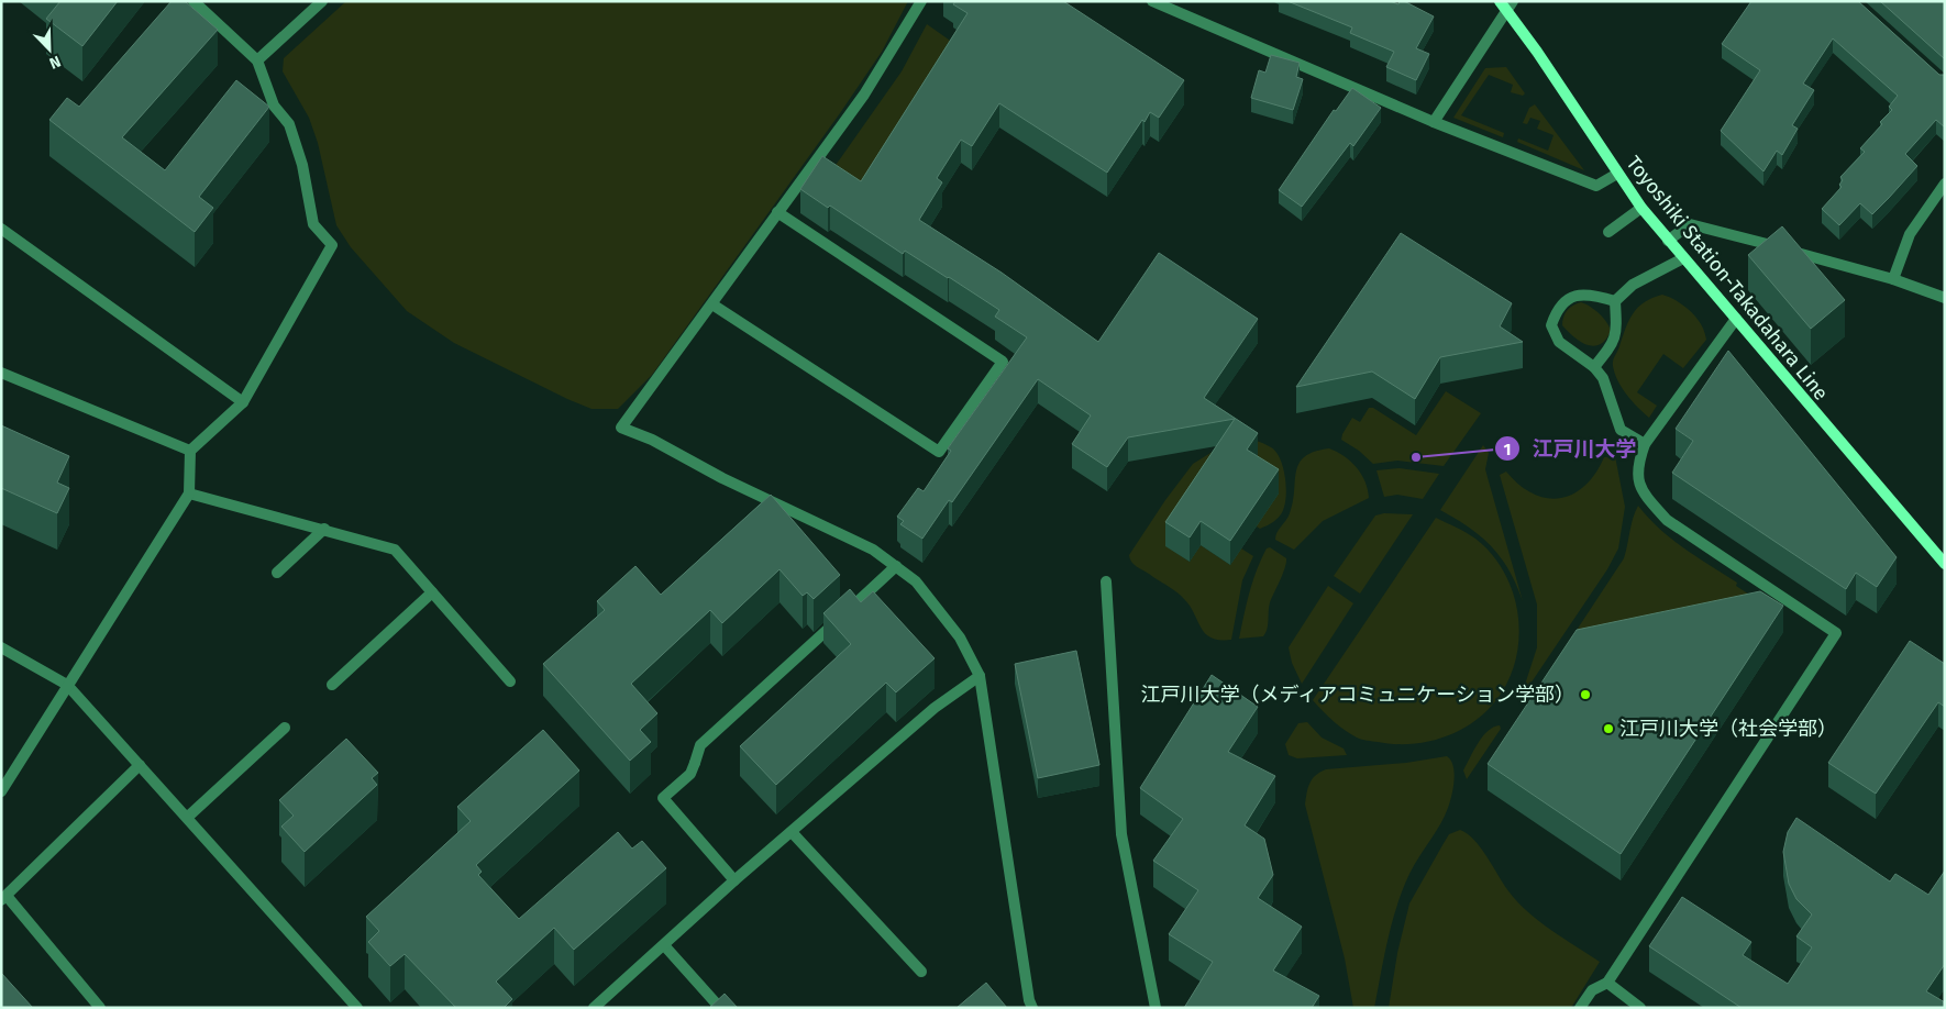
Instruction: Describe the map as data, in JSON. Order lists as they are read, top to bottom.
{
  "streets": {
    "main road": ["Toyoshiki Station-Takadahara Line"]
  },
  "places": ["江戸川大学", "江戸川大学（メディアコミュニケーション学部）", "江戸川大学（社会学部）"],
  "north": "bottom right"
}
